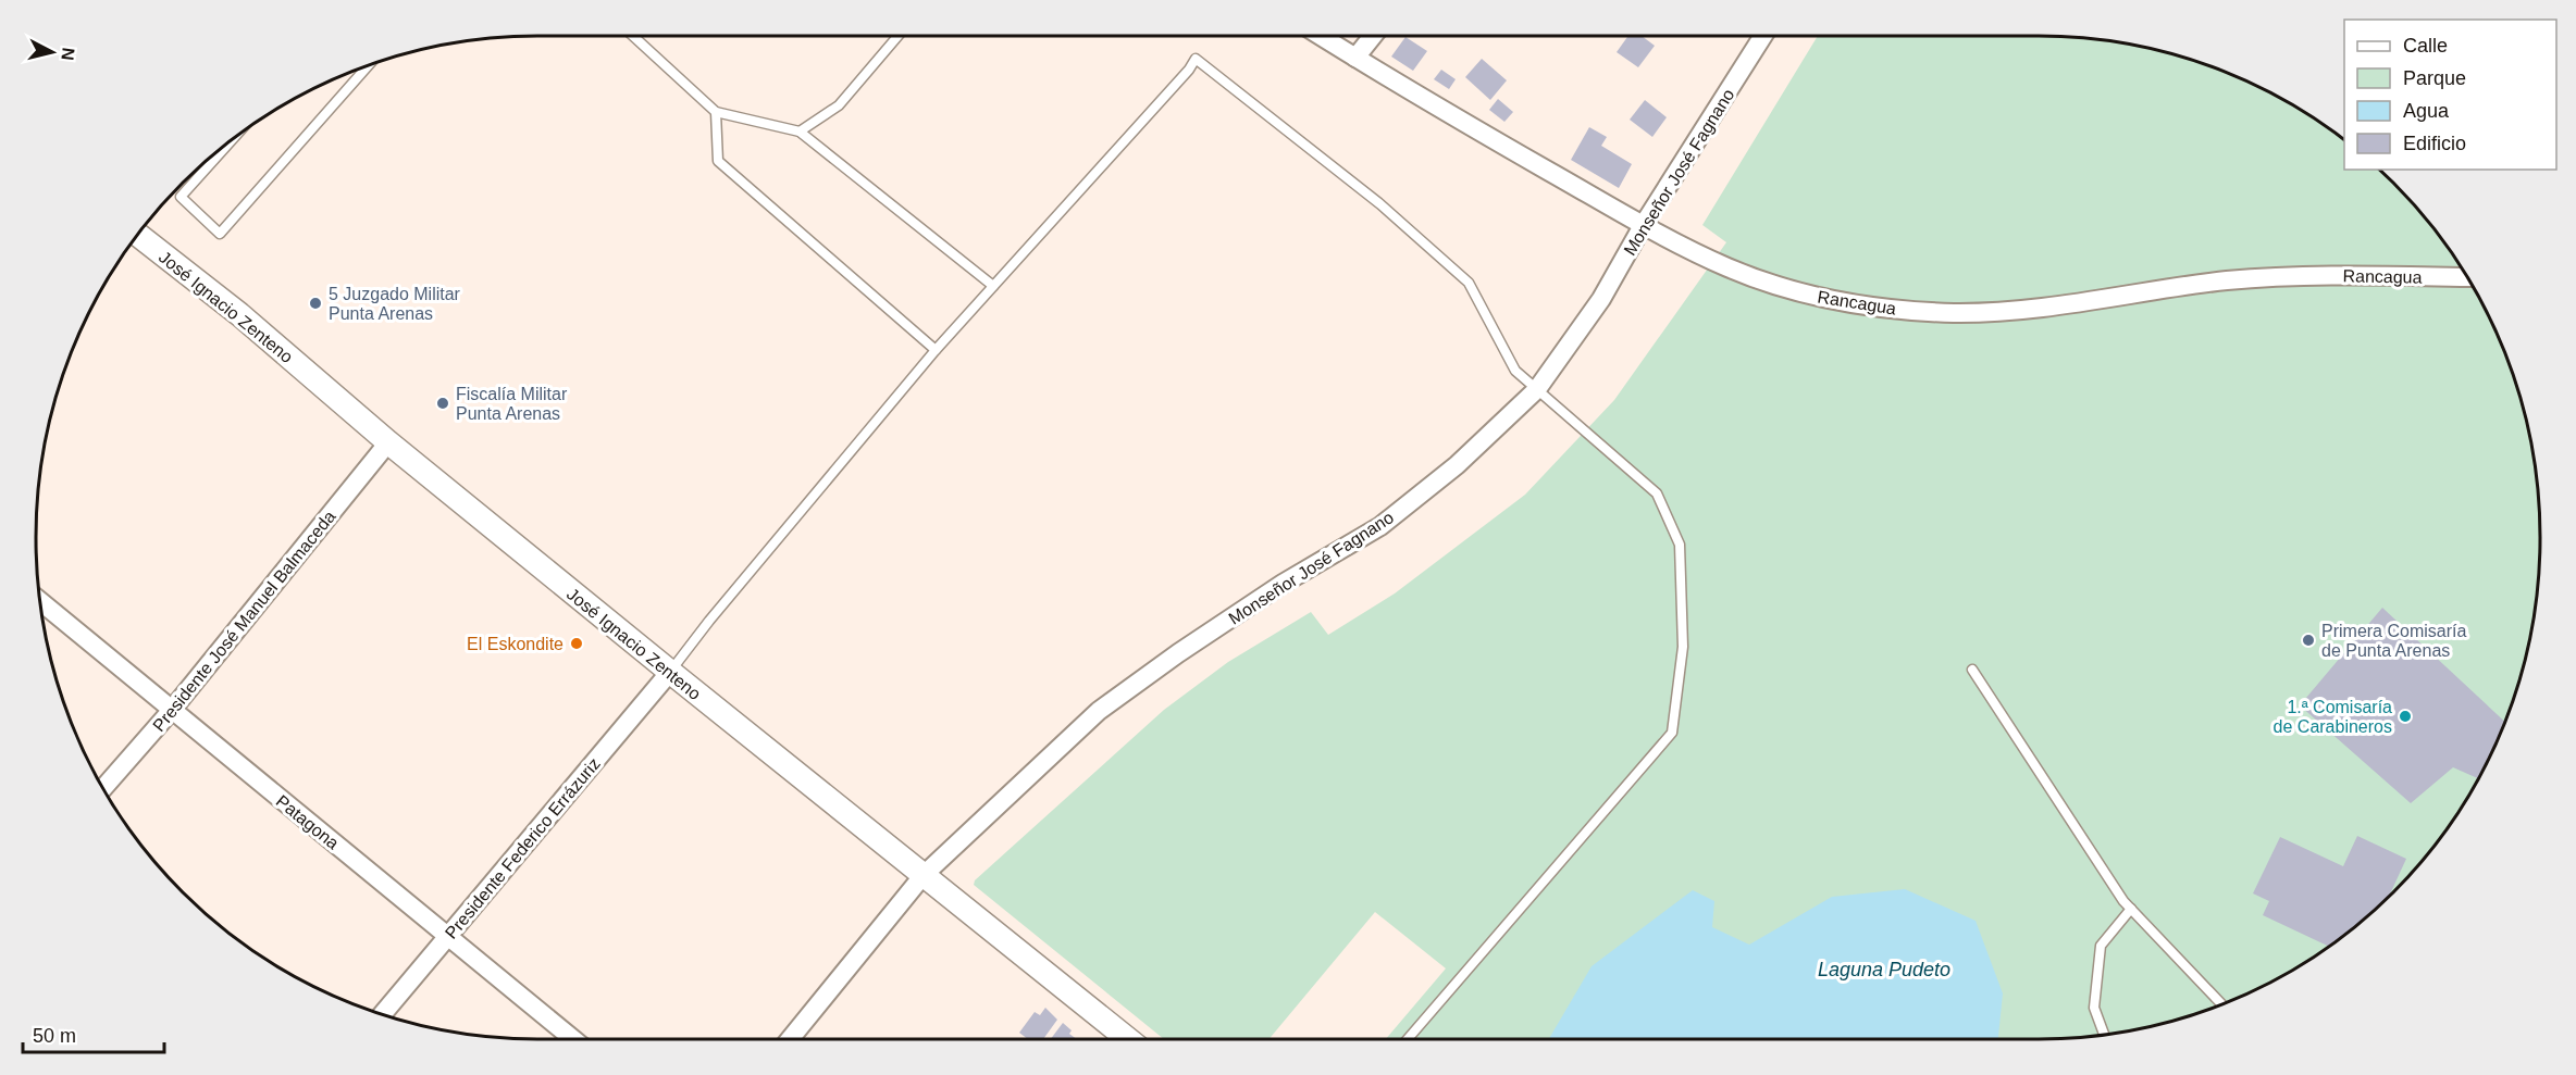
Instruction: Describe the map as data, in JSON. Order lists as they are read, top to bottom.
{
  "streets": {
    "street": [
      "Monseñor José Fagnano",
      "Rancagua",
      "José Ignacio Zenteno",
      "Presidente José Manuel Balmaceda",
      "Patagona",
      "Presidente Federico Errázuriz"
    ]
  },
  "crossings": [
    ["Monseñor José Fagnano", "Rancagua"],
    ["Monseñor José Fagnano", "José Ignacio Zenteno"],
    ["José Ignacio Zenteno", "Presidente José Manuel Balmaceda"],
    ["José Ignacio Zenteno", "Presidente Federico Errázuriz"],
    ["Presidente José Manuel Balmaceda", "Patagona"],
    ["Patagona", "Presidente Federico Errázuriz"]
  ],
  "water": ["Laguna Pudeto"],
  "places": [
    "5 Juzgado Militar Punta Arenas",
    "Fiscalía Militar Punta Arenas",
    "Primera Comisaría de Punta Arenas",
    "El Eskondite",
    "1.ª Comisaría de Carabineros"
  ],
  "legend": [
    "Calle",
    "Parque",
    "Agua",
    "Edificio"
  ],
  "scale_bar": "50 m",
  "north": "right"
}
